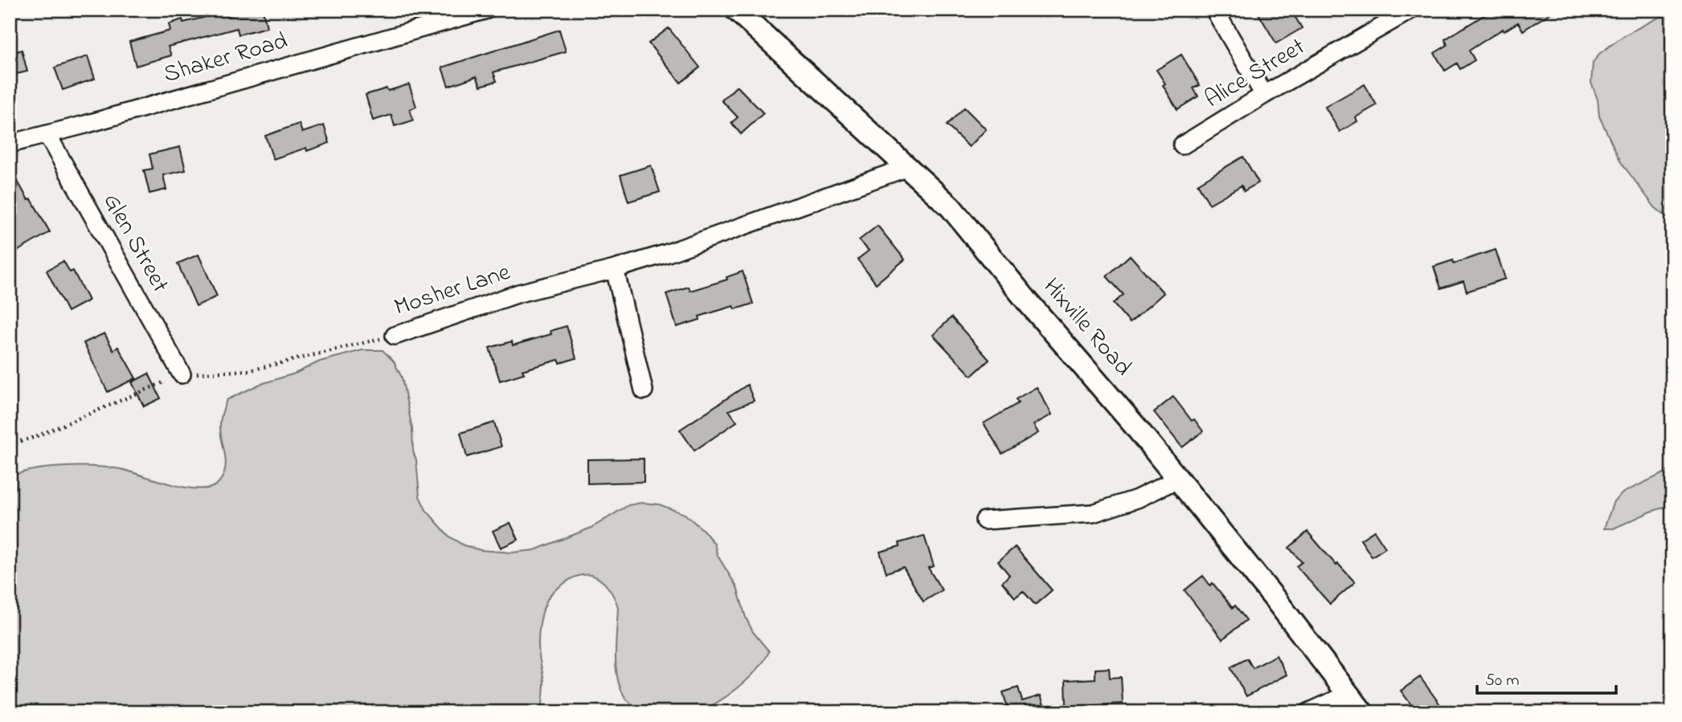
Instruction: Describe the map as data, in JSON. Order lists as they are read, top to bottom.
{
  "streets": {
    "street": [
      "Shaker Road",
      "Alice Street",
      "Glen Street",
      "Mosher Lane",
      "Hixville Road"
    ]
  },
  "crossings": [
    ["Shaker Road", "Glen Street"],
    ["Glen Street", "Mosher Lane"],
    ["Mosher Lane", "Hixville Road"]
  ],
  "scale_bar": "50 m"
}
